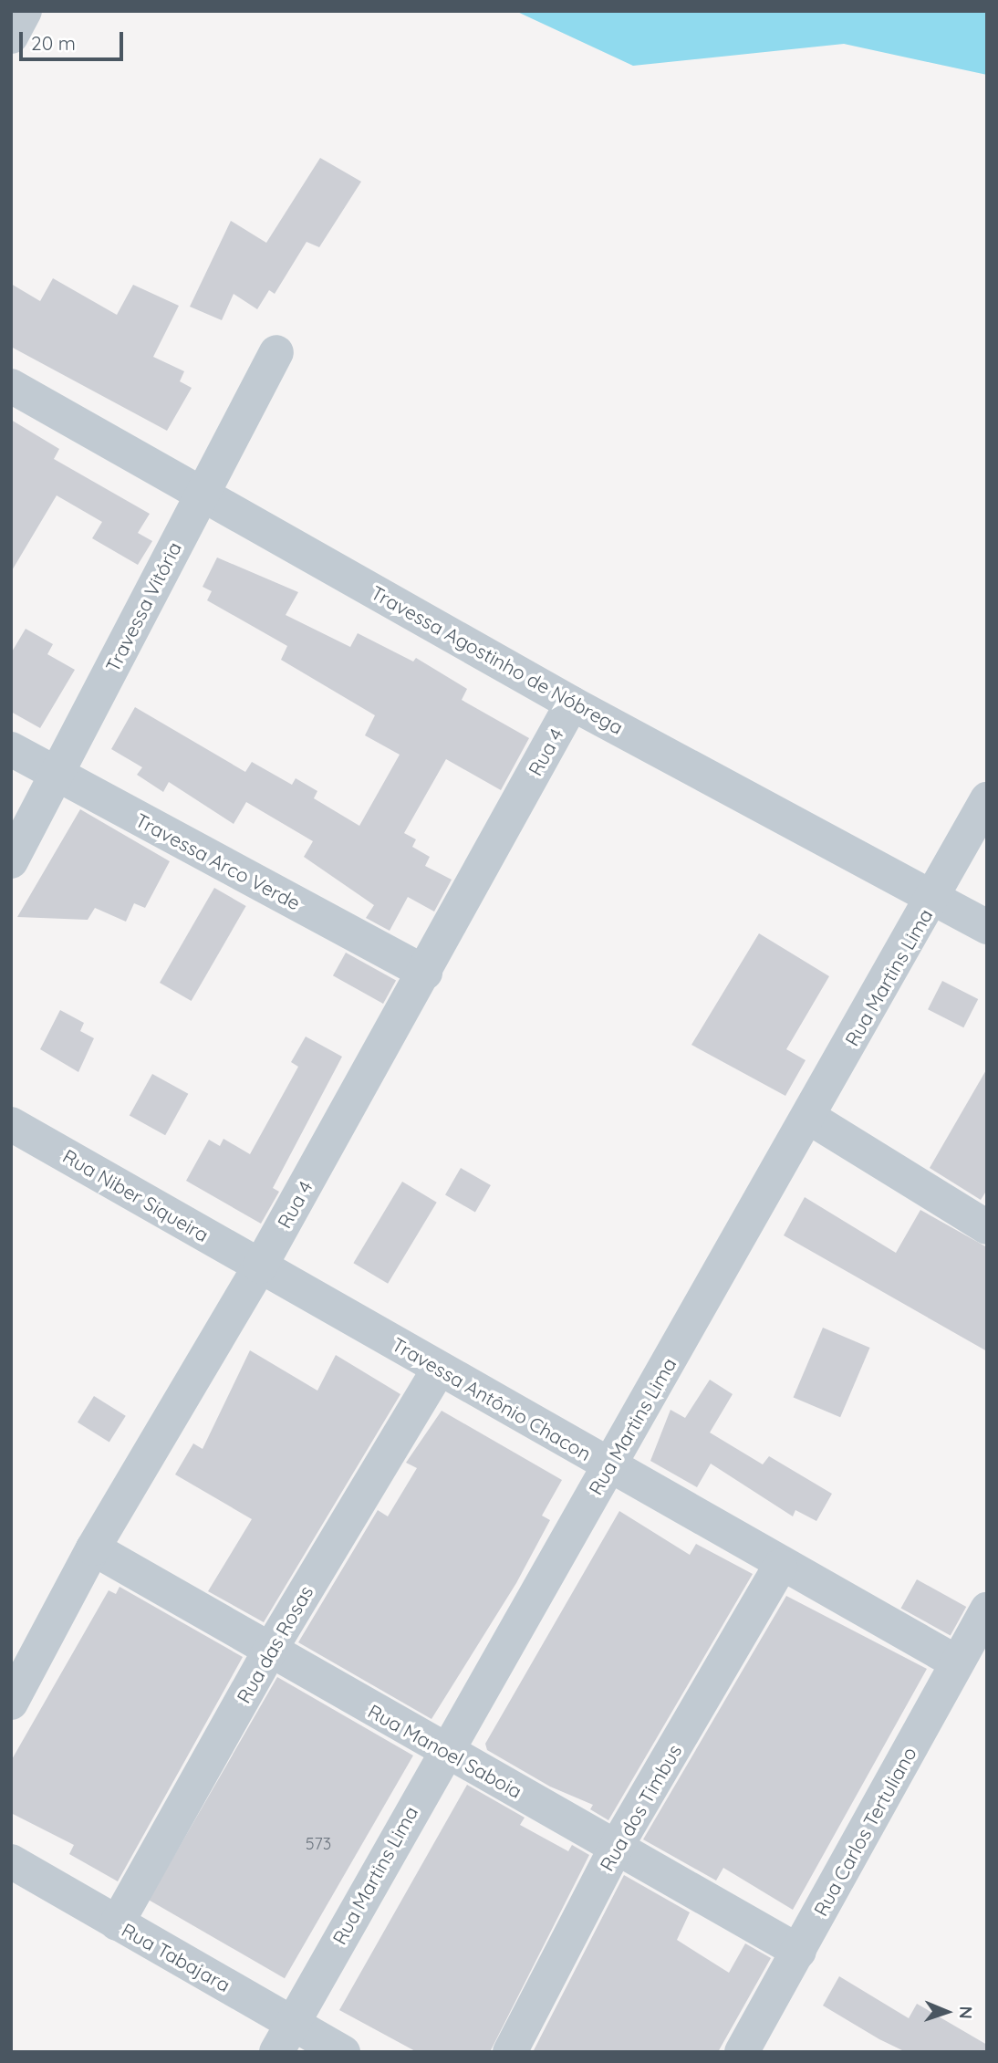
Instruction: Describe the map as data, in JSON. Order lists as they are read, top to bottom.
{
  "streets": {
    "street": [
      "Travessa Vitória",
      "Travessa Agostinho de Nóbrega",
      "Rua 4",
      "Travessa Arco Verde",
      "Rua Martins Lima",
      "Rua Niber Siqueira",
      "Travessa Antônio Chacon",
      "Rua das Rosas",
      "Rua Manoel Saboia",
      "Rua dos Timbus",
      "Rua Carlos Tertuliano",
      "Rua Tabajara"
    ]
  },
  "crossings": [
    ["Travessa Vitória", "Travessa Agostinho de Nóbrega"],
    ["Travessa Vitória", "Travessa Arco Verde"],
    ["Travessa Agostinho de Nóbrega", "Rua 4"],
    ["Travessa Agostinho de Nóbrega", "Rua Martins Lima"],
    ["Rua 4", "Travessa Arco Verde"],
    ["Rua 4", "Rua Niber Siqueira"],
    ["Rua 4", "Travessa Antônio Chacon"],
    ["Rua 4", "Rua Manoel Saboia"],
    ["Rua Martins Lima", "Travessa Antônio Chacon"],
    ["Rua Martins Lima", "Rua Manoel Saboia"],
    ["Rua Martins Lima", "Rua Tabajara"],
    ["Rua Niber Siqueira", "Travessa Antônio Chacon"],
    ["Travessa Antônio Chacon", "Rua das Rosas"],
    ["Travessa Antônio Chacon", "Rua dos Timbus"],
    ["Travessa Antônio Chacon", "Rua Carlos Tertuliano"],
    ["Rua das Rosas", "Rua Manoel Saboia"],
    ["Rua das Rosas", "Rua Tabajara"],
    ["Rua Manoel Saboia", "Rua dos Timbus"],
    ["Rua Manoel Saboia", "Rua Carlos Tertuliano"]
  ],
  "house_numbers": ["573"],
  "scale_bar": "20 m",
  "north": "right"
}
